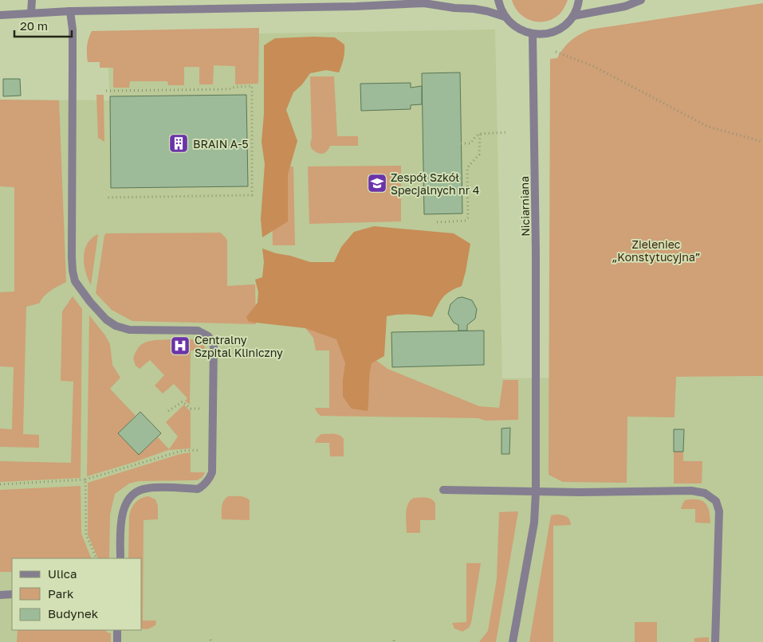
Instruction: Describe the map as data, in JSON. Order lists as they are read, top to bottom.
{
  "streets": {
    "street": ["Niciarniana"]
  },
  "parks": ["Zieleniec „Konstytucyjna”"],
  "places": {
    "building": ["BRAIN A-5"],
    "school or university": ["Zespół Szkół Specjalnych nr 4"],
    "hospital": ["Centralny Szpital Kliniczny"]
  },
  "legend": ["Ulica", "Park", "Budynek"],
  "scale_bar": "20 m"
}
